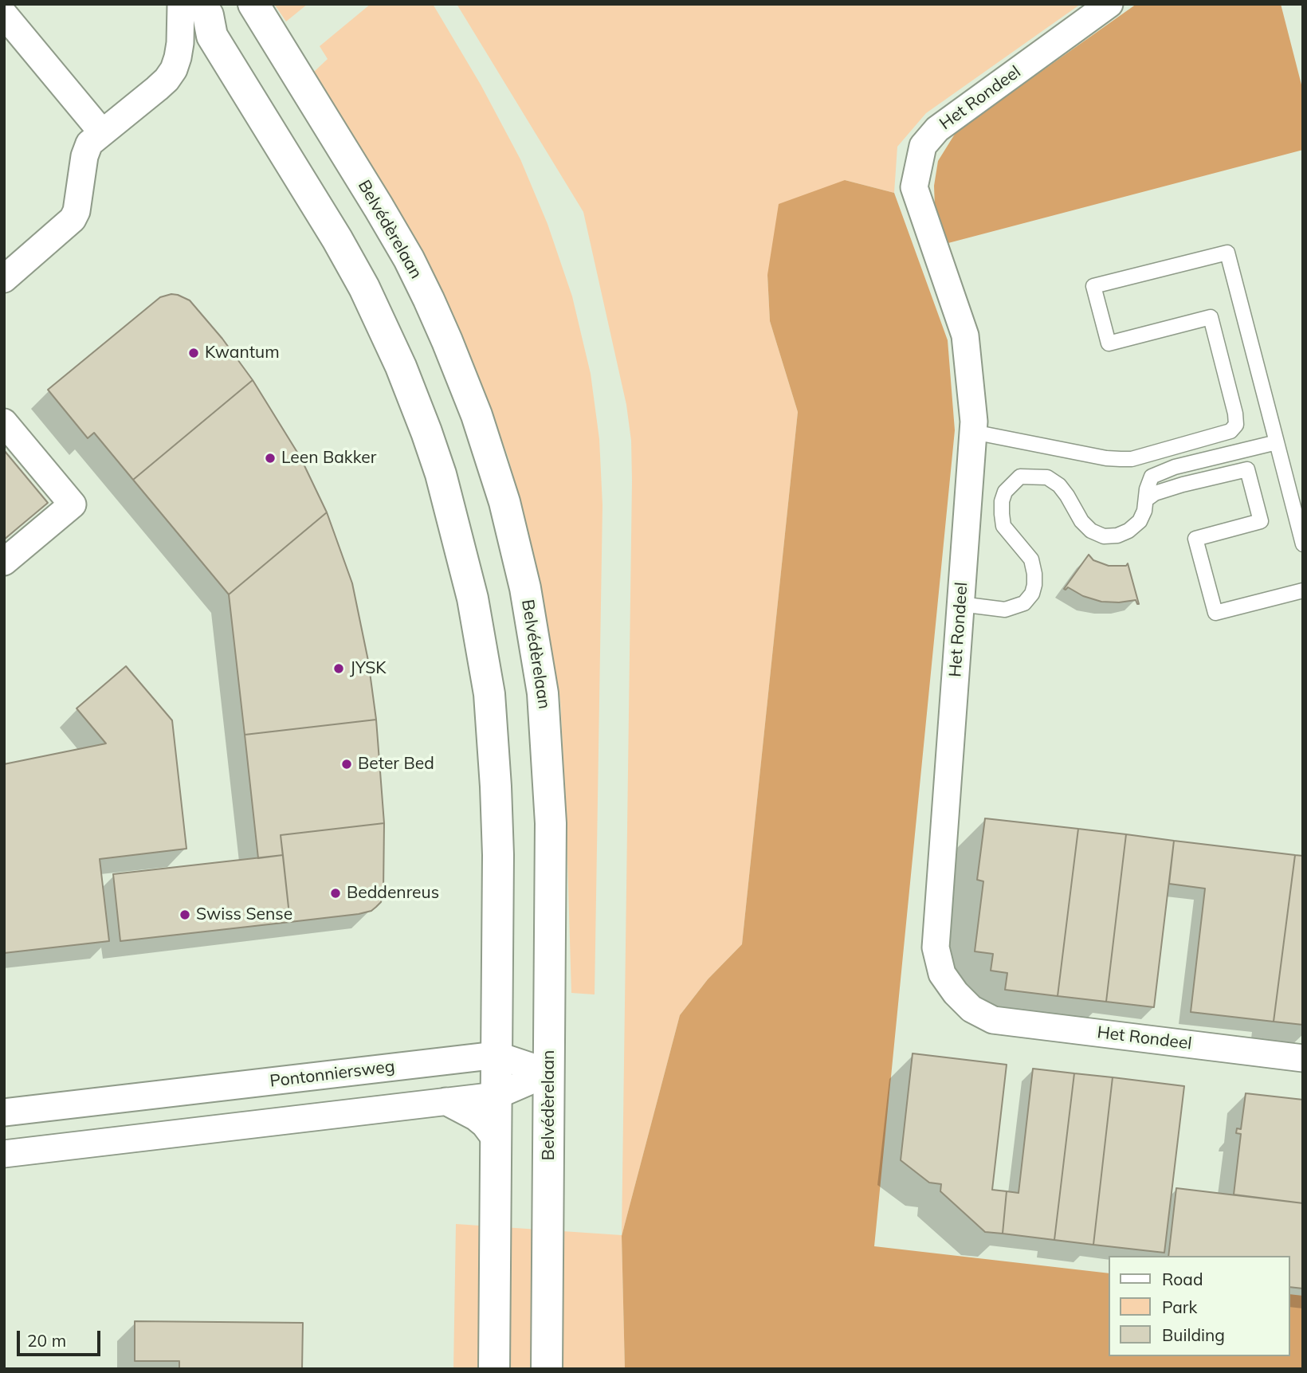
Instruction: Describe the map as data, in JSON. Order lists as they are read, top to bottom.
{
  "streets": {
    "main road": ["Belvédèrelaan"],
    "street": ["Het Rondeel", "Pontonniersweg"]
  },
  "crossings": [
    ["Belvédèrelaan", "Pontonniersweg"]
  ],
  "places": [
    "Kwantum",
    "Leen Bakker",
    "JYSK",
    "Beter Bed",
    "Beddenreus",
    "Swiss Sense"
  ],
  "legend": ["Road", "Park", "Building"],
  "scale_bar": "20 m"
}
